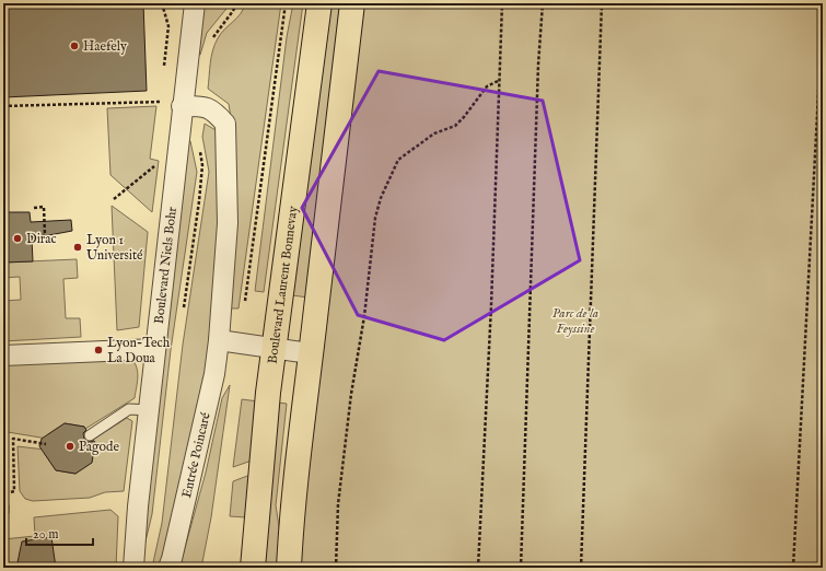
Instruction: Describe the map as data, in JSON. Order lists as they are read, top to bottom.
{
  "streets": {
    "main road": ["Boulevard Laurent Bonnevay"],
    "street": ["Boulevard Niels Bohr", "Entrée Poincaré"]
  },
  "crossings": [
    ["Boulevard Niels Bohr", "Entrée Poincaré"]
  ],
  "parks": ["Parc de la Feyssine"],
  "places": [
    "Haefely",
    "Dirac",
    "Lyon 1 Université",
    "Lyon-Tech La Doua",
    "Pagode"
  ],
  "scale_bar": "20 m"
}
